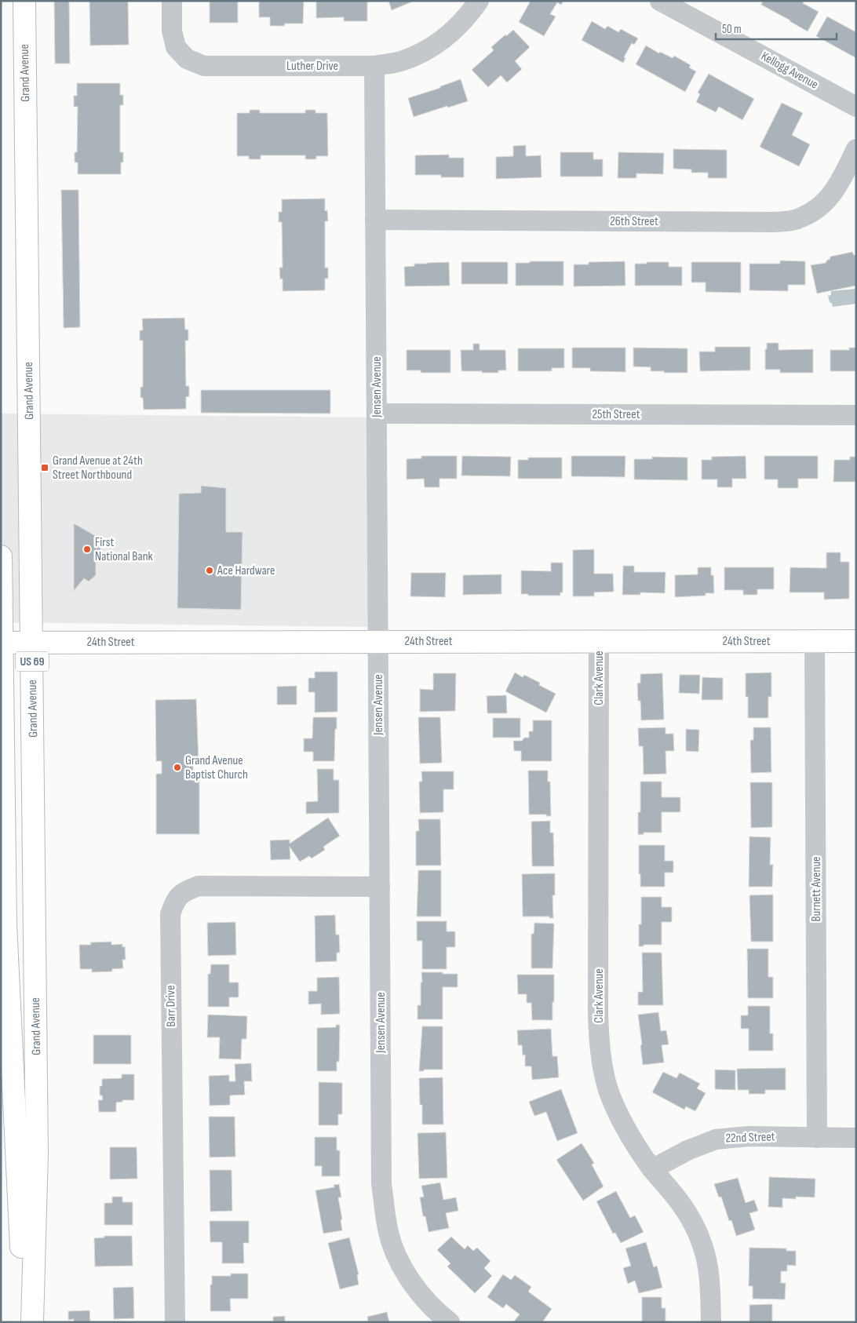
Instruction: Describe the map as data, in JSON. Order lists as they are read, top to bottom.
{
  "streets": {
    "main road": ["Grand Avenue", "24th Street", "US 69"],
    "street": [
      "Luther Drive",
      "Kellogg Avenue",
      "26th Street",
      "Jensen Avenue",
      "25th Street",
      "Clark Avenue",
      "Burnett Avenue",
      "Barr Drive",
      "22nd Street"
    ]
  },
  "crossings": [
    ["Luther Drive", "Jensen Avenue"],
    ["Grand Avenue", "24th Street"],
    ["26th Street", "Jensen Avenue"],
    ["Jensen Avenue", "25th Street"],
    ["Jensen Avenue", "24th Street"],
    ["Jensen Avenue", "Barr Drive"],
    ["24th Street", "Clark Avenue"],
    ["24th Street", "Burnett Avenue"],
    ["Clark Avenue", "22nd Street"],
    ["Burnett Avenue", "22nd Street"]
  ],
  "places": {
    "transit": ["Grand Avenue at 24th Street Northbound"],
    "other": ["First National Bank", "Ace Hardware", "Grand Avenue Baptist Church"]
  },
  "scale_bar": "50 m"
}
